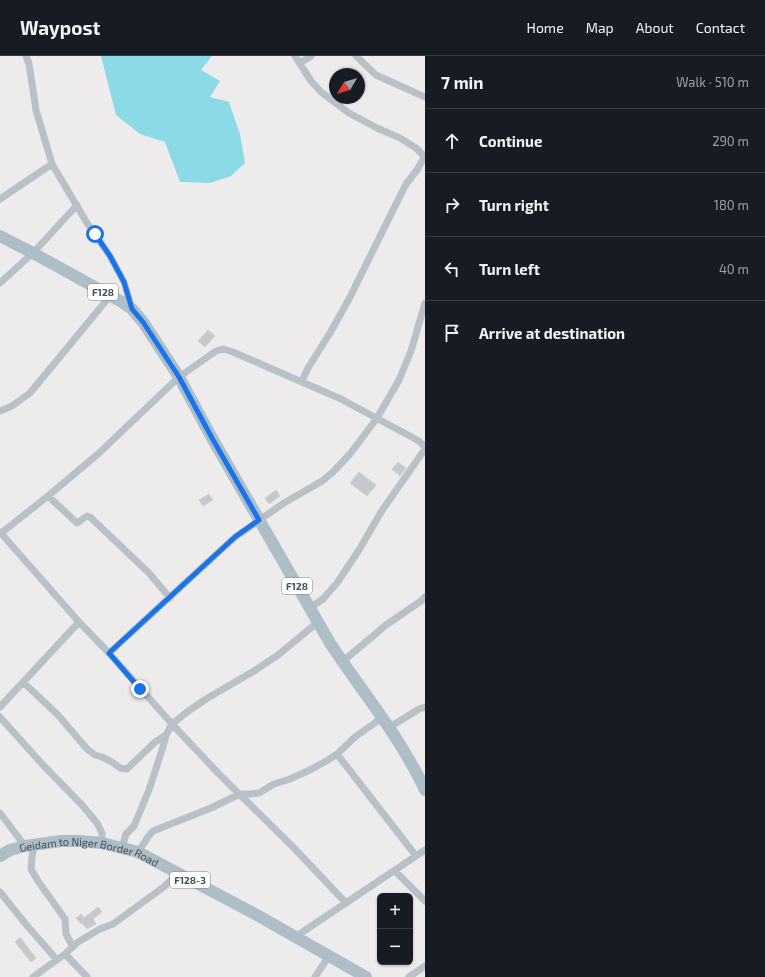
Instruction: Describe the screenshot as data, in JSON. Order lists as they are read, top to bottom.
{
  "streets": {
    "main road": ["F128", "Geidam to Niger Border Road", "F128-3"]
  },
  "north": "bottom left",
  "page": {
    "header": "Waypost",
    "nav": [
      "Home",
      "Map",
      "About",
      "Contact"
    ],
    "heading": ["7 min", "Walk · 510 m"],
    "list": [
      ["Continue", "290 m"],
      ["Turn right", "180 m"],
      ["Turn left", "40 m"],
      "Arrive at destination"
    ],
    "map_buttons": ["+", "−"]
  }
}
